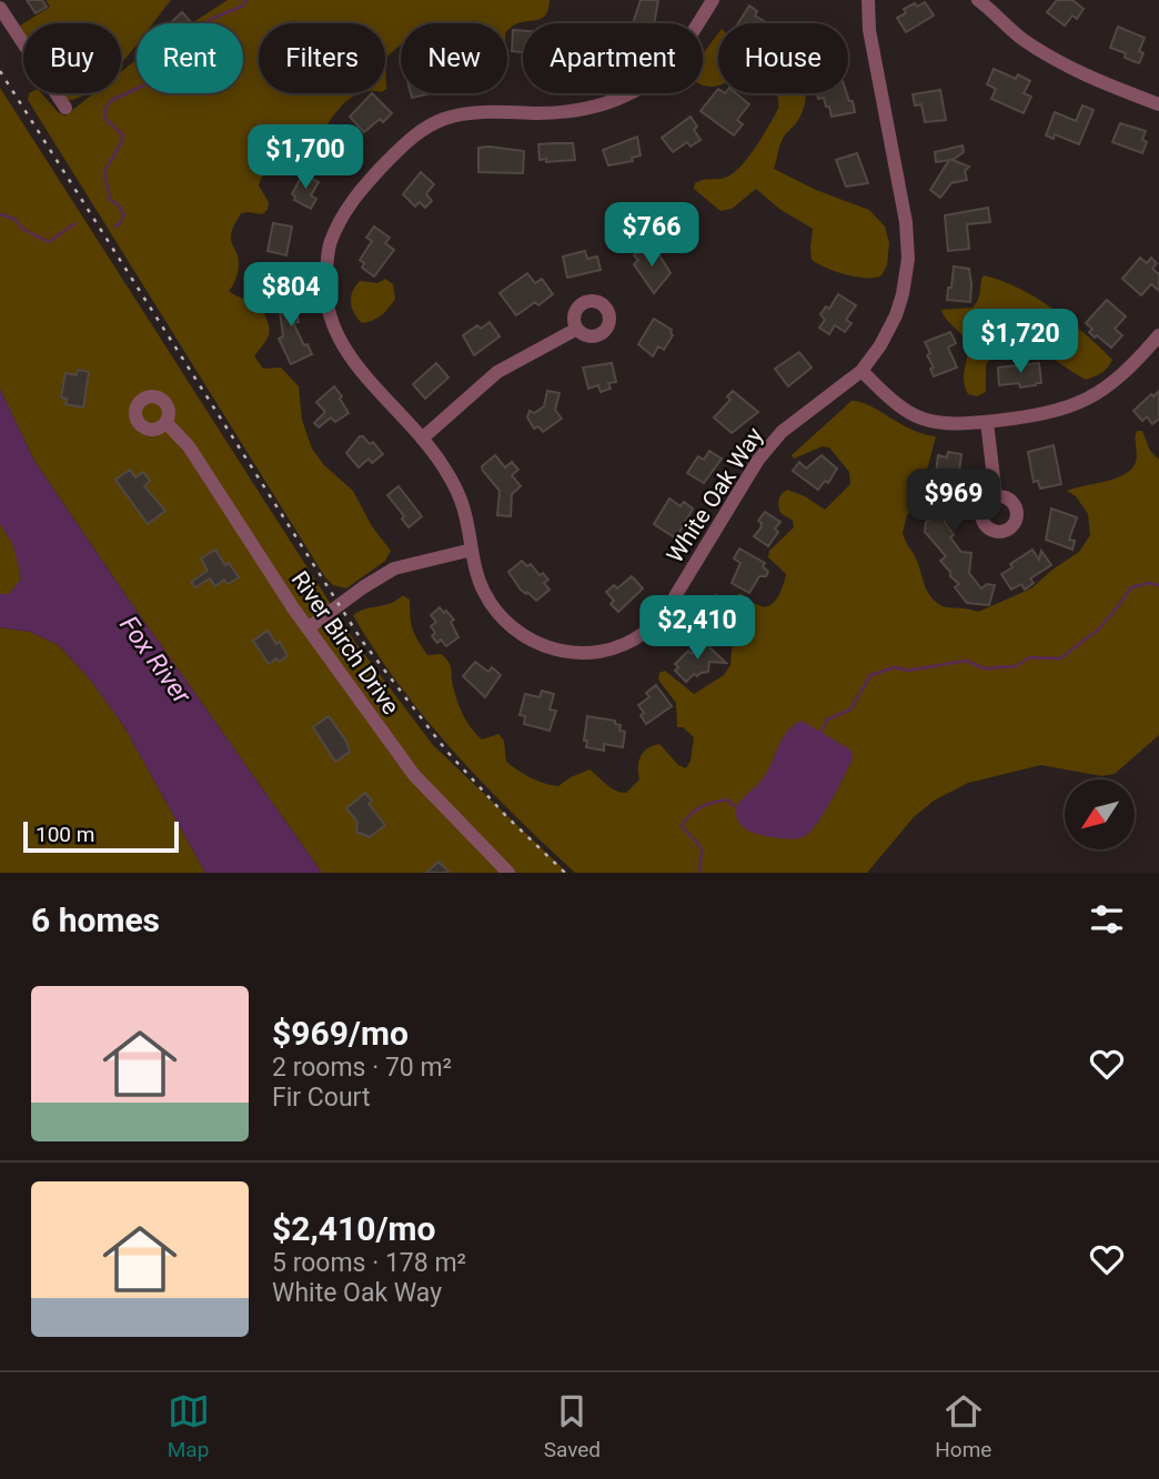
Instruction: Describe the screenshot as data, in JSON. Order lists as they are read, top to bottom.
{
  "streets": {
    "street": ["White Oak Way", "River Birch Drive"]
  },
  "water": ["Fox River"],
  "scale_bar": "100 m",
  "north": "bottom left",
  "page": {
    "chip": [
      "Buy",
      "Rent",
      "Filters",
      "New",
      "Apartment",
      "House"
    ],
    "price": [
      "$1,700",
      "$766",
      "$804",
      "$1,720",
      "$969",
      "$2,410"
    ],
    "scale": "100 m",
    "heading": "6 homes",
    "list": [
      {
        "name": "$969/mo",
        "note": "2 rooms · 70 m² · Fir Court"
      },
      {
        "name": "$2,410/mo",
        "note": "5 rooms · 178 m² · White Oak Way"
      }
    ],
    "tabs": ["Map", "Saved", "Home"]
  }
}
